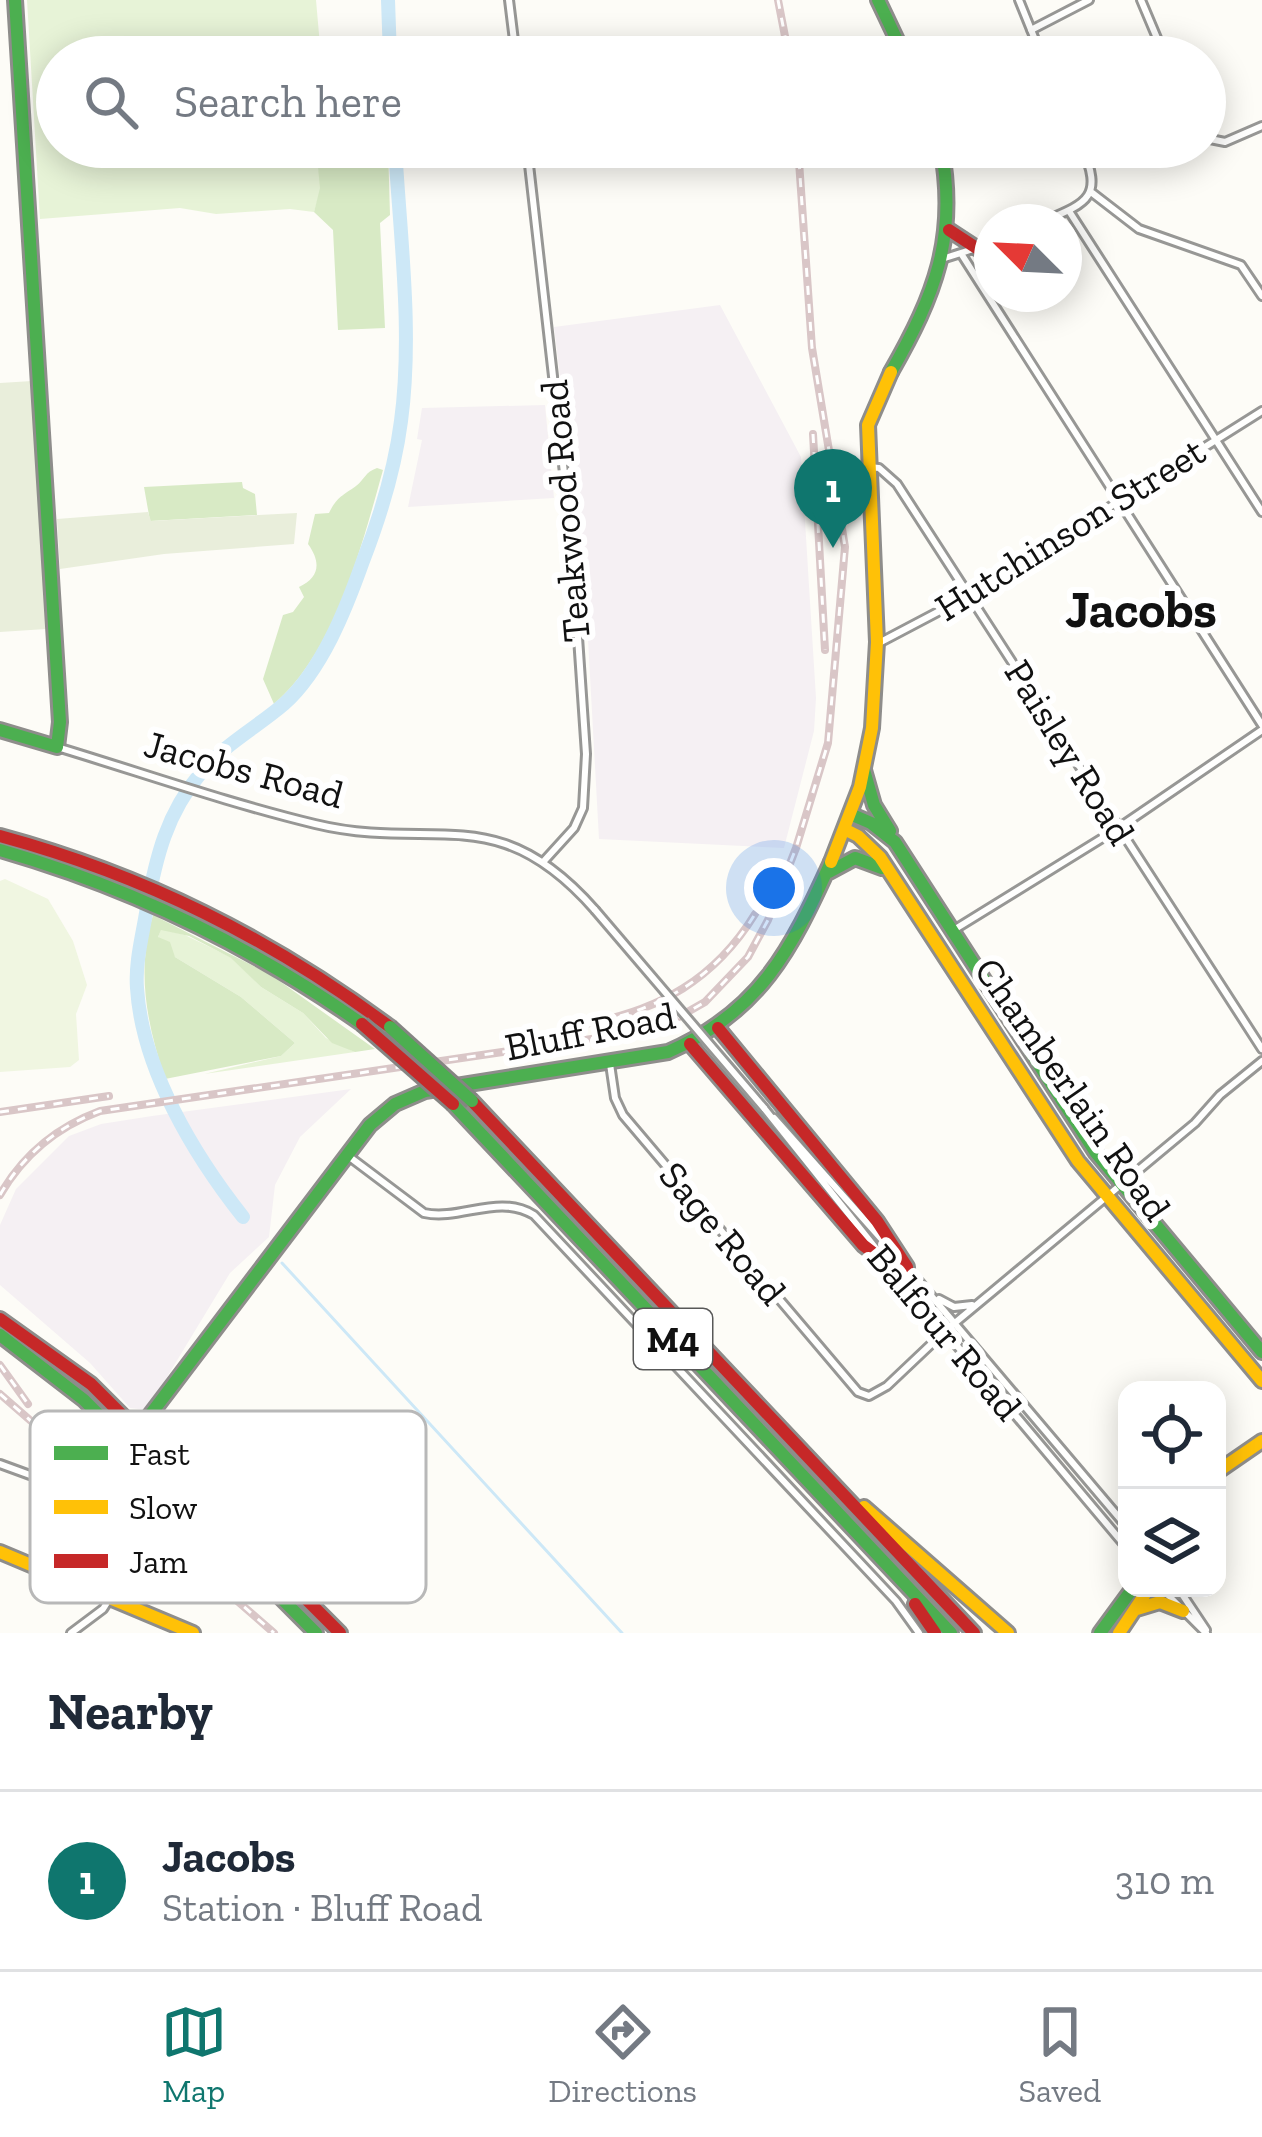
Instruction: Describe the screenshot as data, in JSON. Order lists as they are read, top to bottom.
{
  "streets": {
    "main road": [
      "Jacobs Road",
      "Bluff Road",
      "Chamberlain Road",
      "M4"
    ],
    "street": [
      "Teakwood Road",
      "Hutchinson Street",
      "Paisley Road",
      "Sage Road",
      "Balfour Road"
    ]
  },
  "crossings": [
    ["Teakwood Road", "Jacobs Road"],
    ["Teakwood Road", "Balfour Road"],
    ["Hutchinson Street", "Paisley Road"],
    ["Hutchinson Street", "Bluff Road"],
    ["Paisley Road", "Bluff Road"],
    ["Jacobs Road", "Balfour Road"],
    ["Bluff Road", "Chamberlain Road"],
    ["Bluff Road", "Sage Road"],
    ["Sage Road", "Balfour Road"]
  ],
  "districts": ["Jacobs"],
  "legend": ["Fast", "Slow", "Jam"],
  "north": "top left",
  "page": {
    "search": "Search here",
    "pins": "1",
    "heading": "Nearby",
    "list": [
      {
        "mark": "1",
        "name": "Jacobs",
        "note": "Station · Bluff Road",
        "value": "310 m"
      }
    ],
    "nav": ["Map", "Directions", "Saved"]
  }
}
